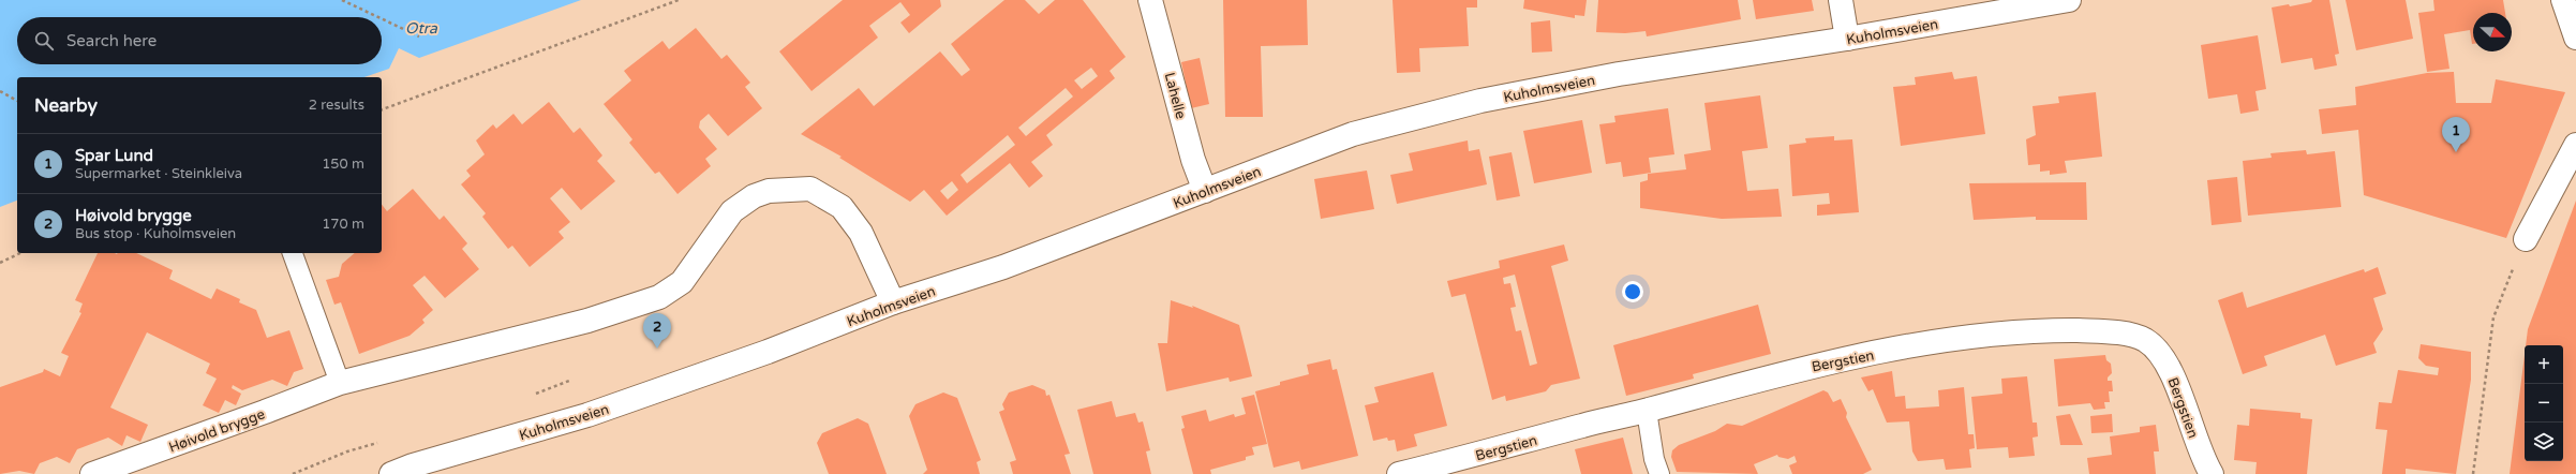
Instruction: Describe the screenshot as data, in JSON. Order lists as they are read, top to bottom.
{
  "streets": {
    "street": [
      "Kuholmsveien",
      "Lahelle",
      "Bergstien",
      "Høivold brygge"
    ]
  },
  "crossings": [
    ["Kuholmsveien", "Lahelle"],
    ["Kuholmsveien", "Høivold brygge"]
  ],
  "water": ["Otra"],
  "north": "right",
  "page": {
    "search": "Search here",
    "heading": ["Nearby", "2 results"],
    "pins": ["1", "2"],
    "list": [
      {
        "mark": "1",
        "name": "Spar Lund",
        "note": "Supermarket · Steinkleiva",
        "value": "150 m"
      },
      {
        "mark": "2",
        "name": "Høivold brygge",
        "note": "Bus stop · Kuholmsveien",
        "value": "170 m"
      }
    ],
    "map_buttons": ["+", "−"]
  }
}
